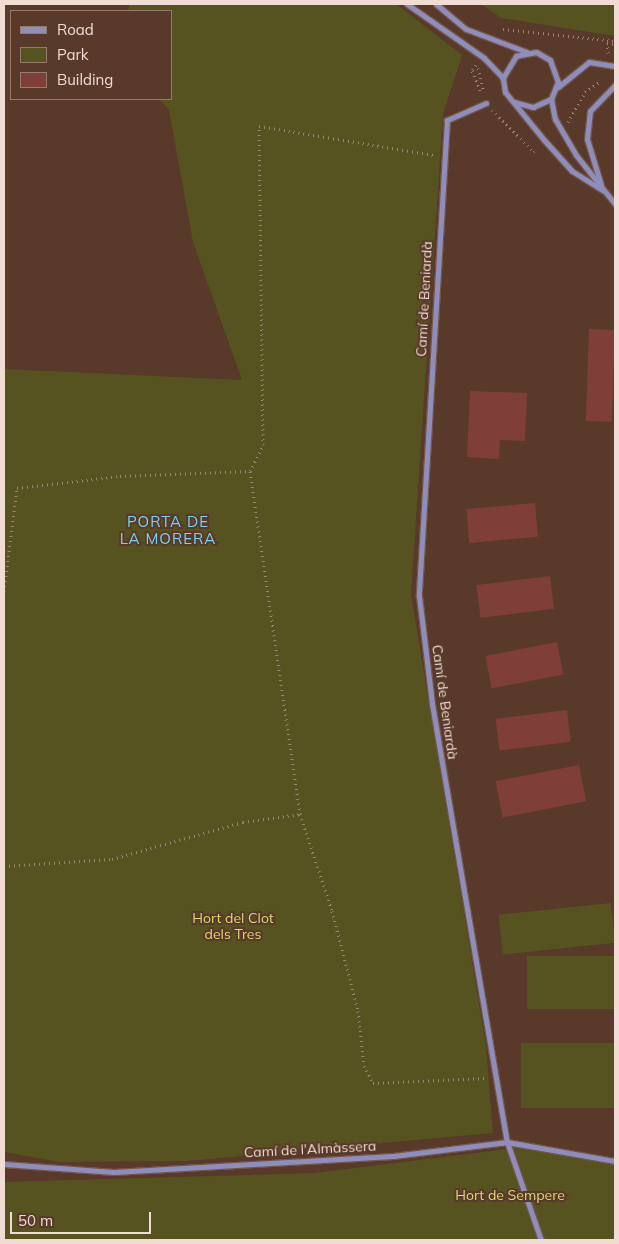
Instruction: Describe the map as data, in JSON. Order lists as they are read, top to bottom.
{
  "streets": {
    "street": ["Camí de Beniardà", "Camí de l'Almàssera"]
  },
  "crossings": [
    ["Camí de Beniardà", "Camí de l'Almàssera"]
  ],
  "districts": ["PORTA DE LA MORERA"],
  "parks": ["Hort del Clot dels Tres", "Hort de Sempere"],
  "legend": ["Road", "Park", "Building"],
  "scale_bar": "50 m"
}
